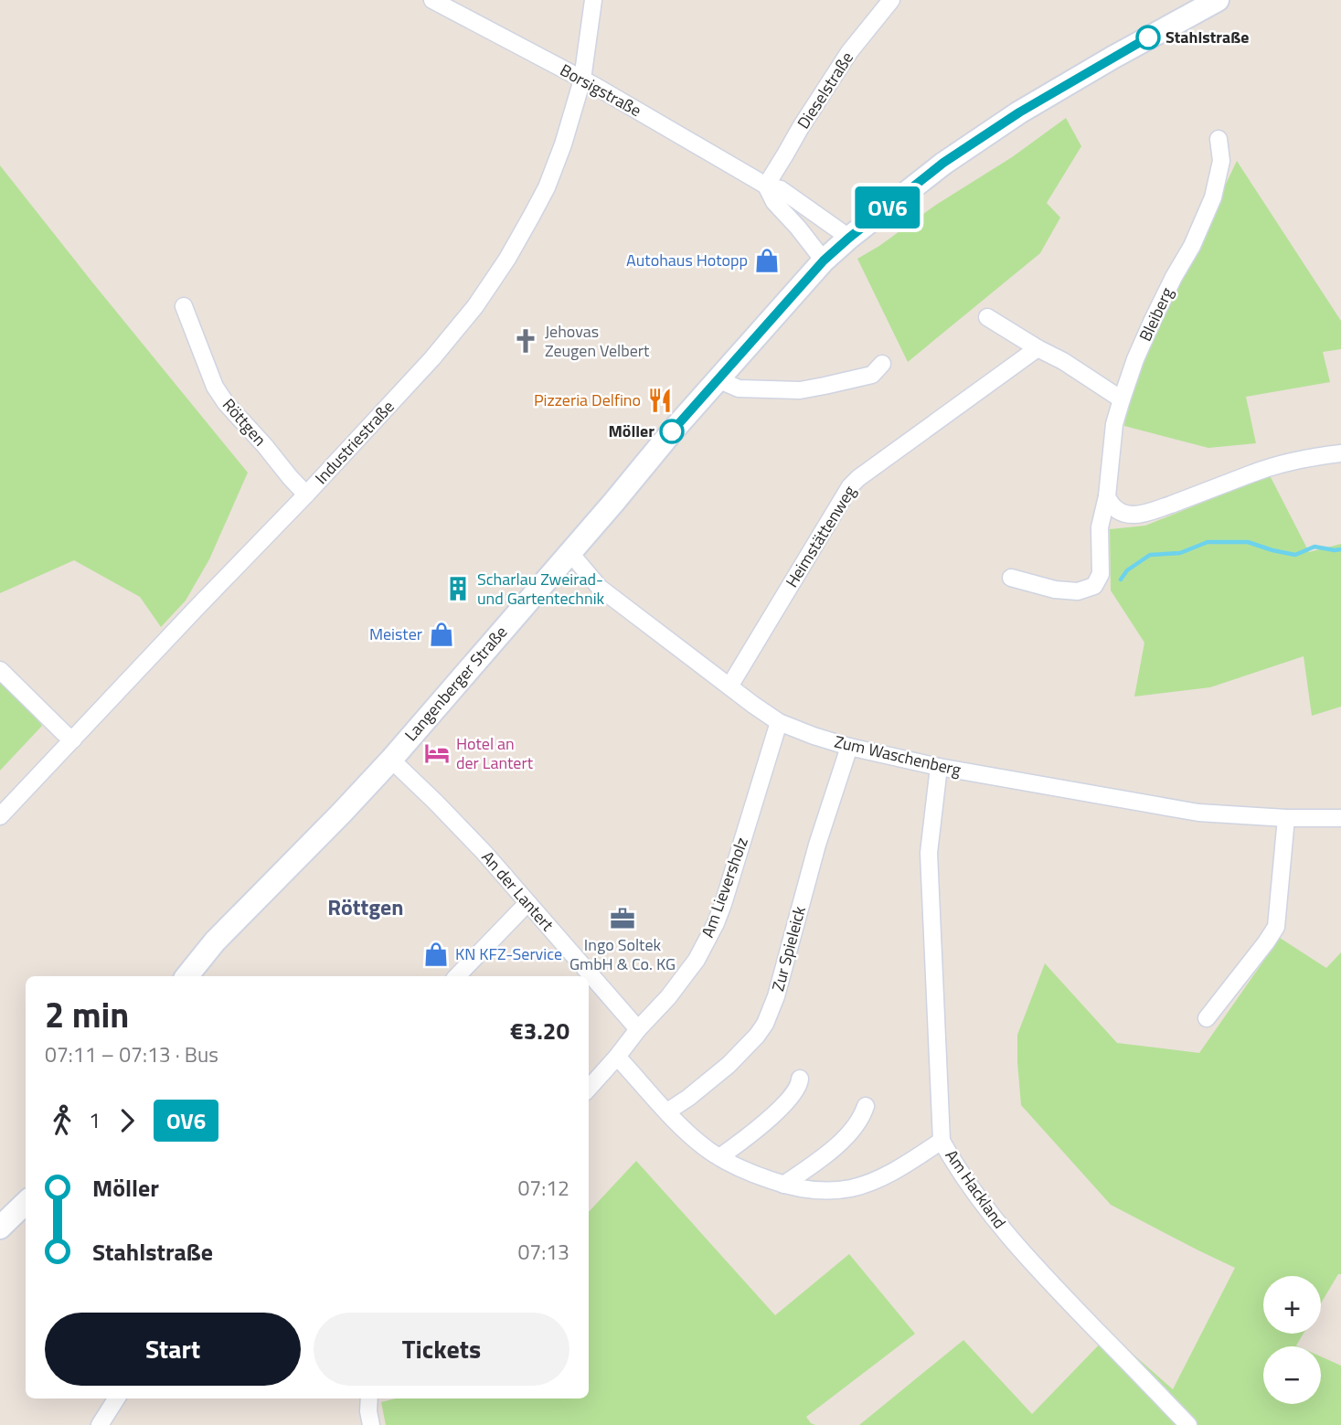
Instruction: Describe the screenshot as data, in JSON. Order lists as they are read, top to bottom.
{
  "streets": {
    "main road": ["Langenberger Straße"],
    "street": [
      "Borsigstraße",
      "Dieselstraße",
      "Bleiberg",
      "Röttgen",
      "Industriestraße",
      "Heimstättenweg",
      "Zum Waschenberg",
      "Am Lieversholz",
      "An der Lantert",
      "Zur Spieleick",
      "Am Hackland"
    ]
  },
  "crossings": [
    ["Borsigstraße", "Dieselstraße"],
    ["Borsigstraße", "Industriestraße"],
    ["Borsigstraße", "Langenberger Straße"],
    ["Röttgen", "Industriestraße"],
    ["Heimstättenweg", "Zum Waschenberg"],
    ["Langenberger Straße", "Zum Waschenberg"],
    ["Langenberger Straße", "An der Lantert"],
    ["Zum Waschenberg", "Am Lieversholz"],
    ["Zum Waschenberg", "Zur Spieleick"],
    ["Zum Waschenberg", "Am Hackland"],
    ["Am Lieversholz", "An der Lantert"]
  ],
  "districts": ["Röttgen"],
  "places": {
    "other": ["Stahlstraße", "Möller"],
    "shop": ["Autohaus Hotopp", "Meister", "KN KFZ-Service"],
    "church": ["Jehovas Zeugen Velbert"],
    "restaurant": ["Pizzeria Delfino"],
    "building": ["Scharlau Zweirad- und Gartentechnik"],
    "hotel": ["Hotel an der Lantert"],
    "office": ["Ingo Soltek GmbH & Co. KG"]
  },
  "lines": ["bus line OV6"],
  "page": {
    "on_map": "OV6",
    "heading": ["2 min", "07:11 – 07:13 · Bus", "€3.20"],
    "legs": ["1", "OV6"],
    "list": [
      {
        "name": "Möller",
        "value": "07:12"
      },
      {
        "name": "Stahlstraße",
        "value": "07:13"
      }
    ],
    "map_buttons": ["+", "−"],
    "buttons": ["Start", "Tickets"]
  }
}
